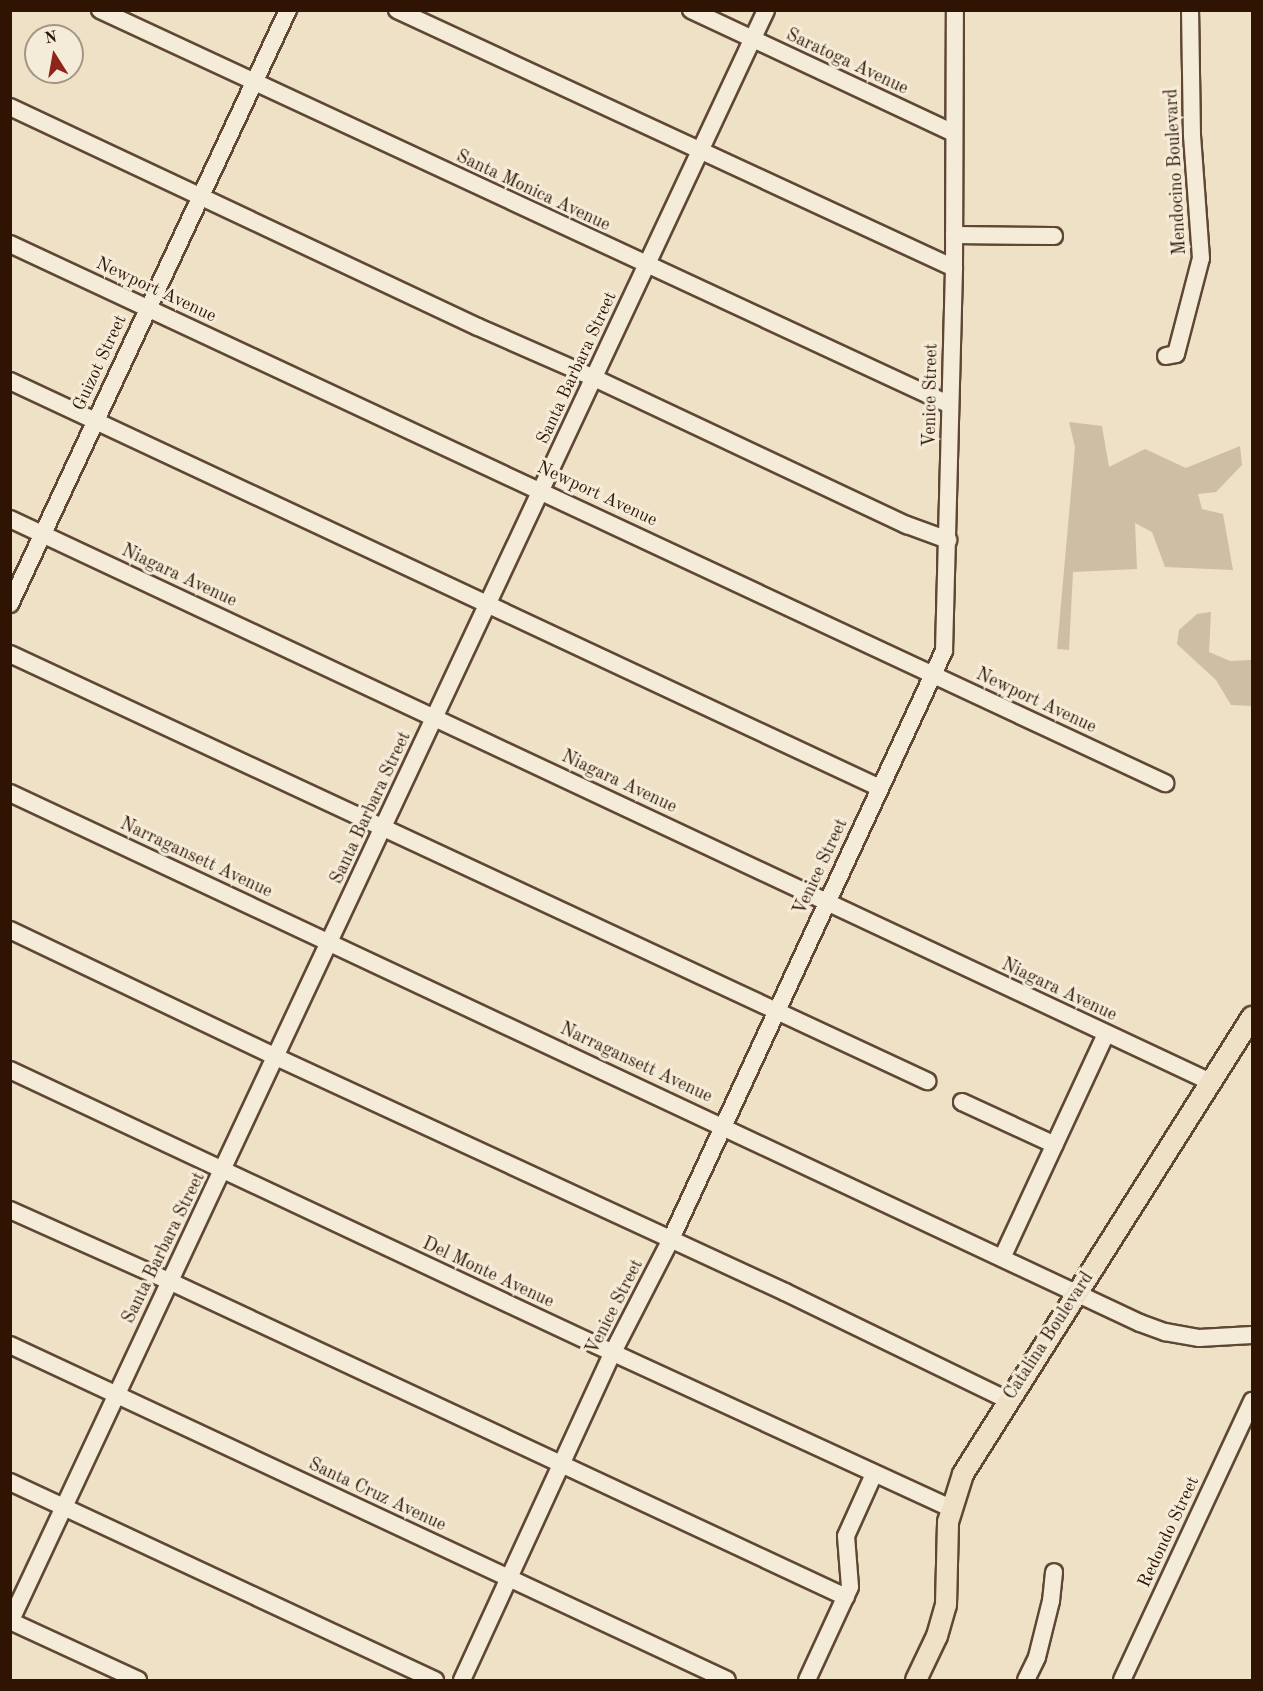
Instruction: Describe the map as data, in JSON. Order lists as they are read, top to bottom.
{
  "streets": {
    "main road": ["Catalina Boulevard"],
    "street": [
      "Saratoga Avenue",
      "Mendocino Boulevard",
      "Santa Monica Avenue",
      "Newport Avenue",
      "Guizot Street",
      "Santa Barbara Street",
      "Venice Street",
      "Niagara Avenue",
      "Narragansett Avenue",
      "Del Monte Avenue",
      "Santa Cruz Avenue",
      "Redondo Street"
    ]
  },
  "crossings": [
    ["Saratoga Avenue", "Santa Barbara Street"],
    ["Saratoga Avenue", "Venice Street"],
    ["Santa Monica Avenue", "Guizot Street"],
    ["Santa Monica Avenue", "Santa Barbara Street"],
    ["Santa Monica Avenue", "Venice Street"],
    ["Newport Avenue", "Guizot Street"],
    ["Newport Avenue", "Santa Barbara Street"],
    ["Newport Avenue", "Venice Street"],
    ["Guizot Street", "Niagara Avenue"],
    ["Santa Barbara Street", "Niagara Avenue"],
    ["Santa Barbara Street", "Narragansett Avenue"],
    ["Santa Barbara Street", "Del Monte Avenue"],
    ["Santa Barbara Street", "Santa Cruz Avenue"],
    ["Venice Street", "Niagara Avenue"],
    ["Venice Street", "Narragansett Avenue"],
    ["Venice Street", "Del Monte Avenue"],
    ["Venice Street", "Santa Cruz Avenue"],
    ["Niagara Avenue", "Catalina Boulevard"],
    ["Narragansett Avenue", "Catalina Boulevard"],
    ["Del Monte Avenue", "Catalina Boulevard"]
  ],
  "north": "top"
}
